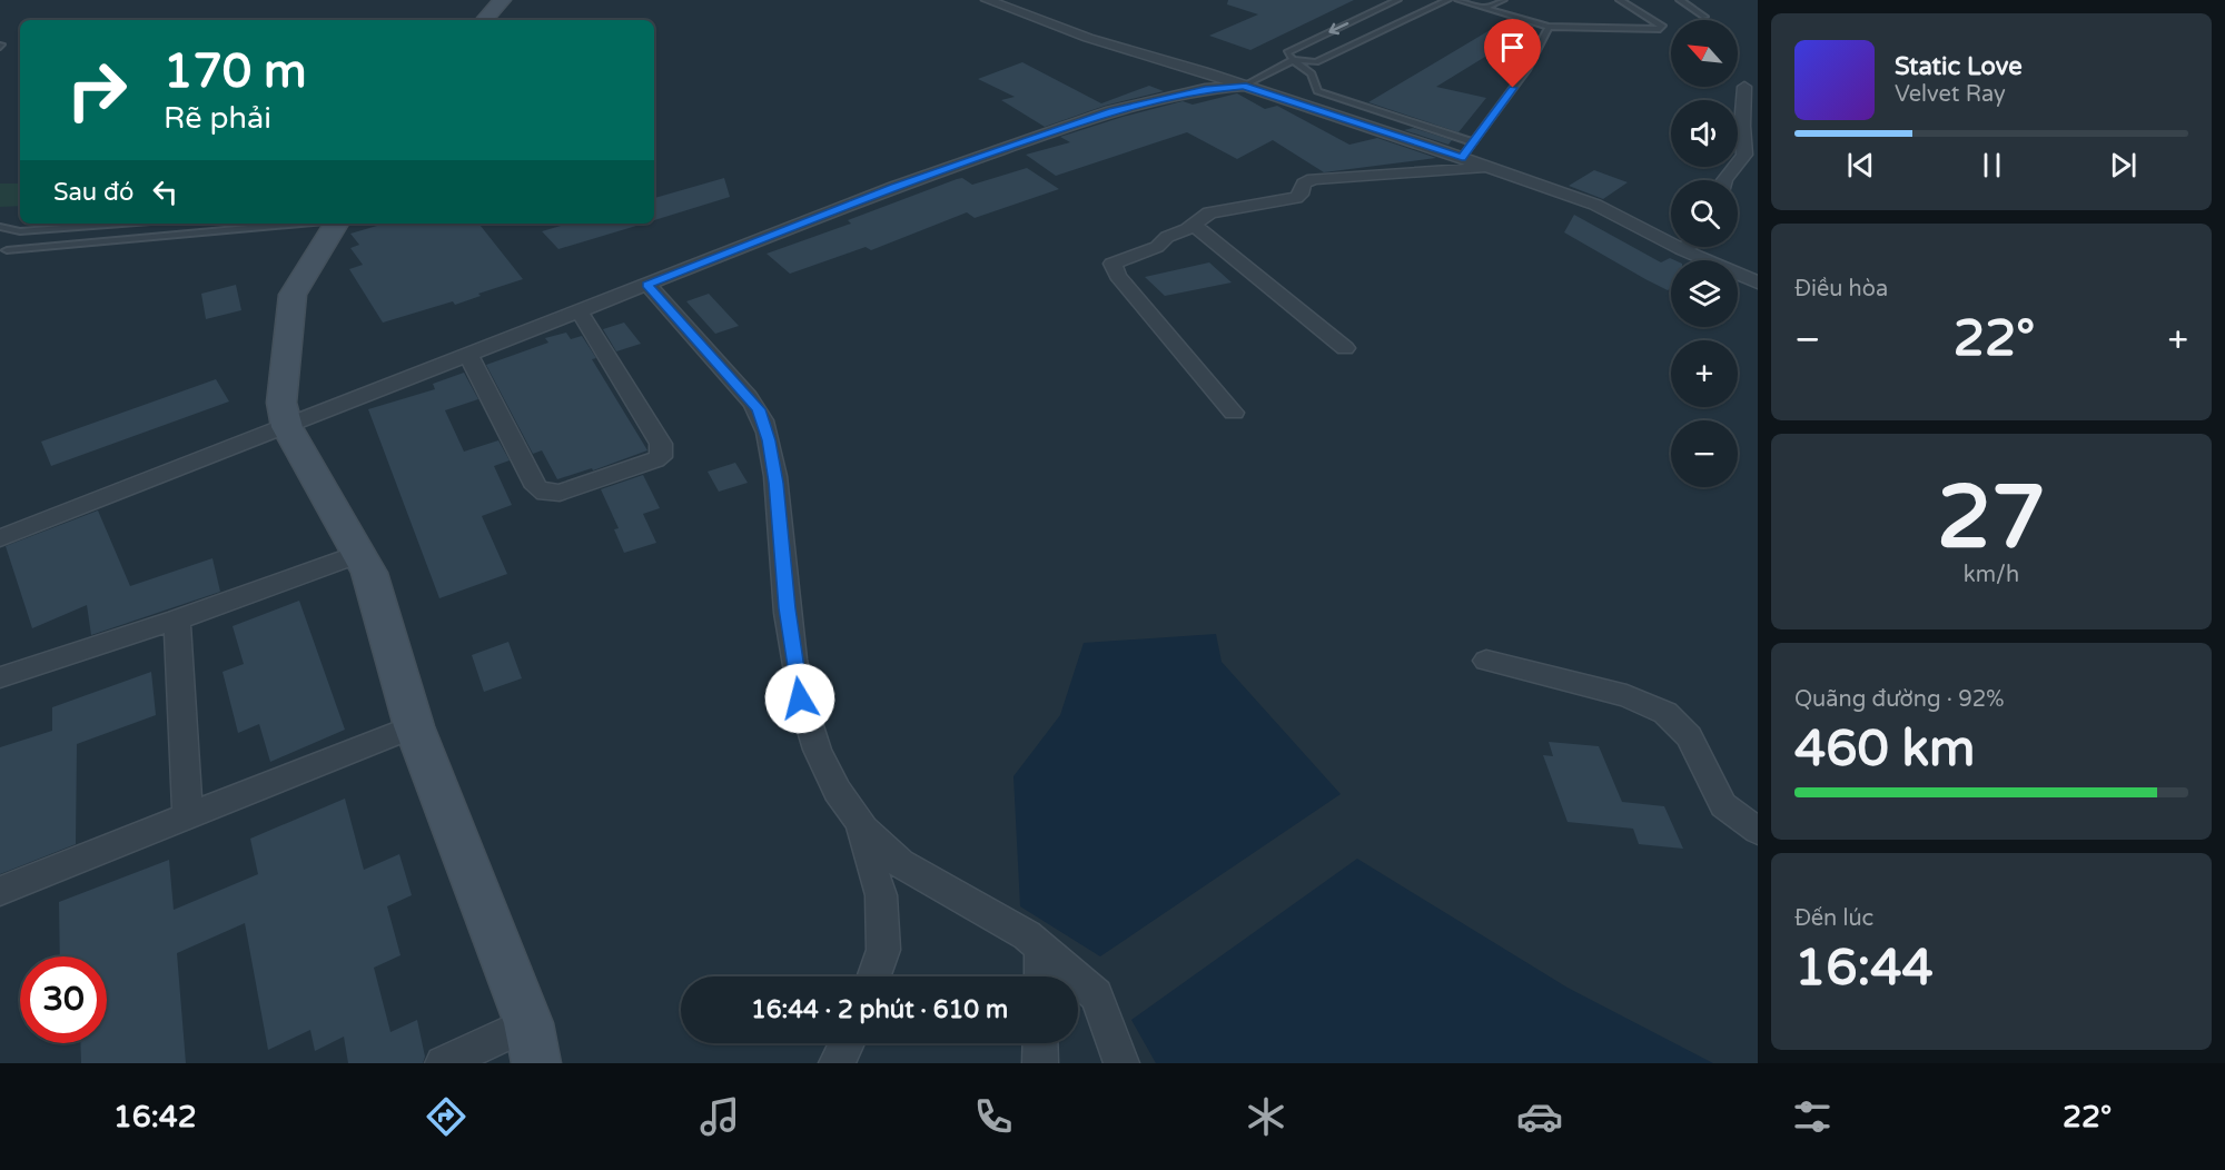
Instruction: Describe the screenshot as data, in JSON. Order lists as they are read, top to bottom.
{
  "north": "top left",
  "page": {
    "map_buttons": ["+", "−"],
    "turn": ["170 m", "Rẽ phải"],
    "song": ["Static Love", "Velvet Ray"],
    "then": "Sau đó",
    "tile": [
      "Điều hòa",
      ["27", "km/h"],
      ["Quãng đường · 92%", "460 km"],
      ["Đến lúc", "16:44"]
    ],
    "heat": ["−", "22°", "+"],
    "limit": "30",
    "trip": "16:44 · 2 phút · 610 m",
    "tabs": ["16:42", "22°"]
  }
}
